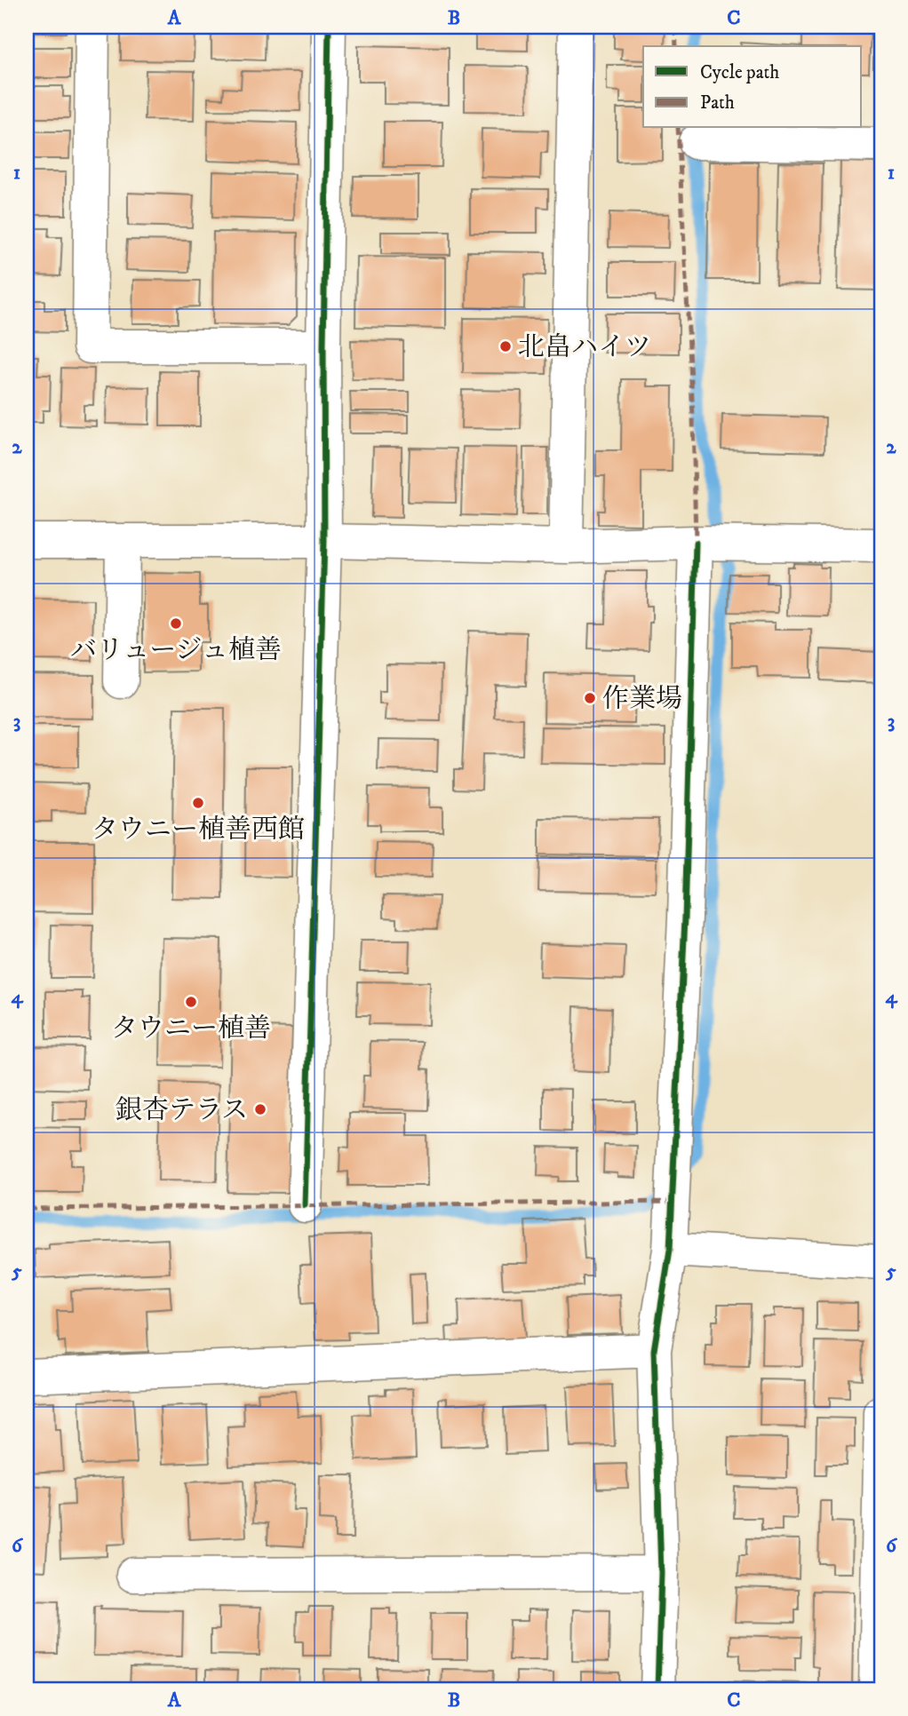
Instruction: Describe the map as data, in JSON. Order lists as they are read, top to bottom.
{
  "places": [
    "北畠ハイツ",
    "バリュージュ植善",
    "作業場",
    "タウニー植善西館",
    "タウニー植善",
    "銀杏テラス"
  ],
  "legend": ["Cycle path", "Path"],
  "grid": {
    "columns": ["A", "B", "C"],
    "rows": [
      "1",
      "2",
      "3",
      "4",
      "5",
      "6"
    ]
  }
}
